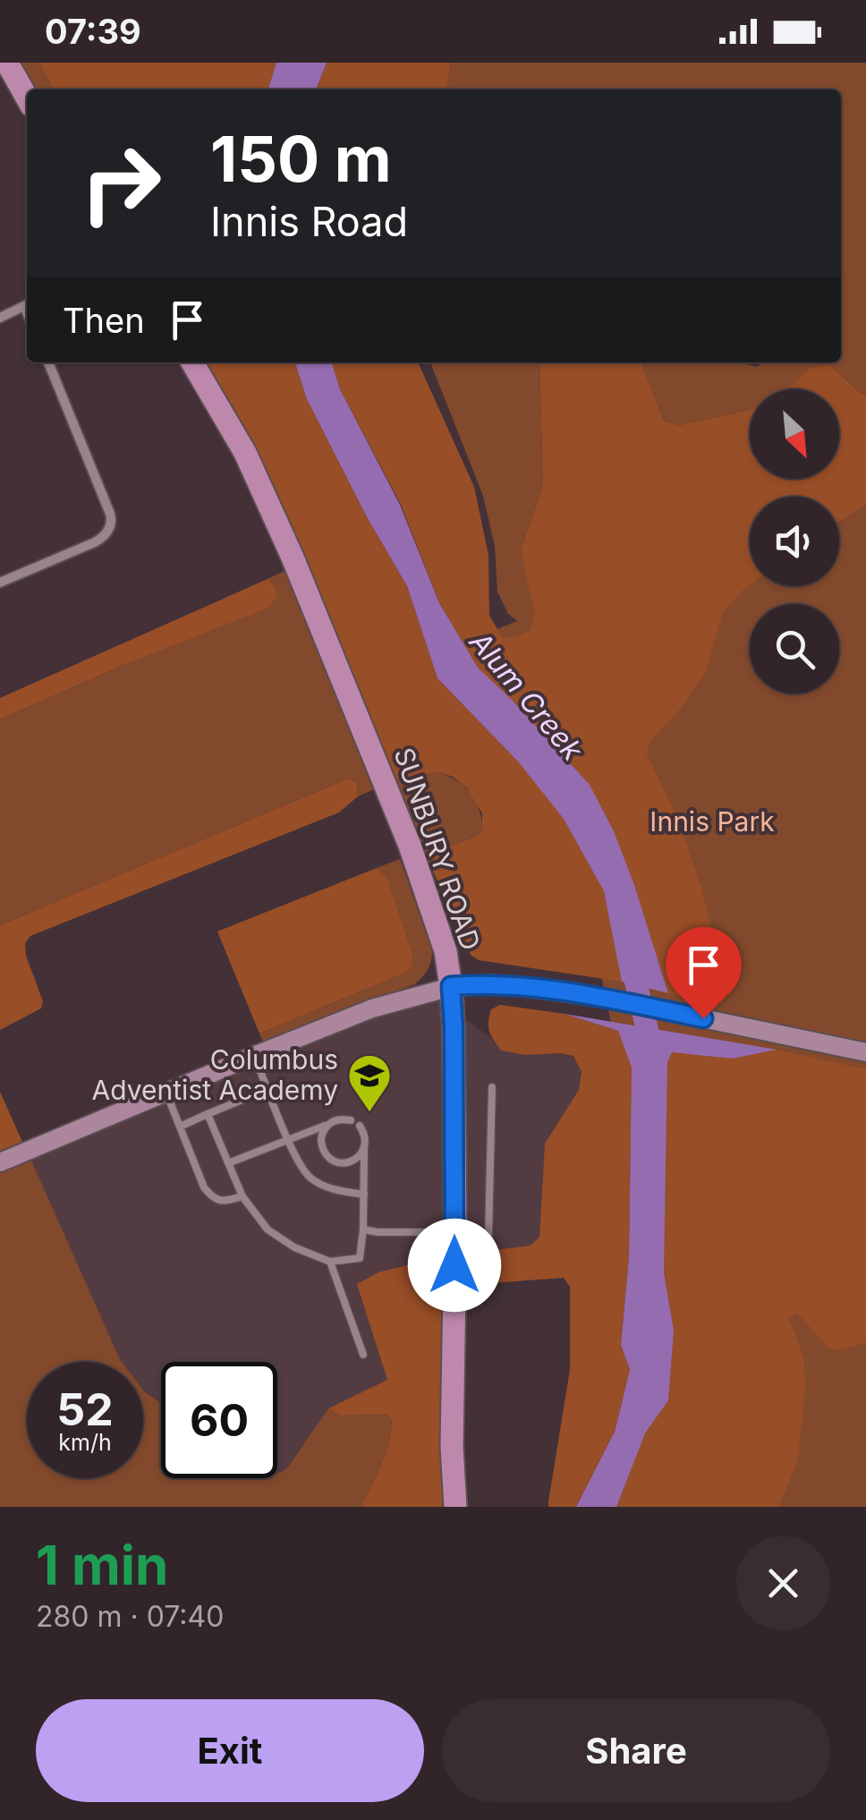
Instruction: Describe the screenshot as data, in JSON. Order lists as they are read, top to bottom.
{
  "streets": {
    "main road": ["SUNBURY ROAD"]
  },
  "water": ["Alum Creek"],
  "parks": ["Innis Park"],
  "places": {
    "school or university": ["Columbus Adventist Academy"]
  },
  "north": "bottom right",
  "page": {
    "status": "07:39",
    "turn": ["150 m", "Innis Road"],
    "then": "Then",
    "speed": "52 km/h",
    "limit": "60",
    "heading": ["1 min", "280 m · 07:40"],
    "buttons": ["Exit", "Share"]
  }
}
